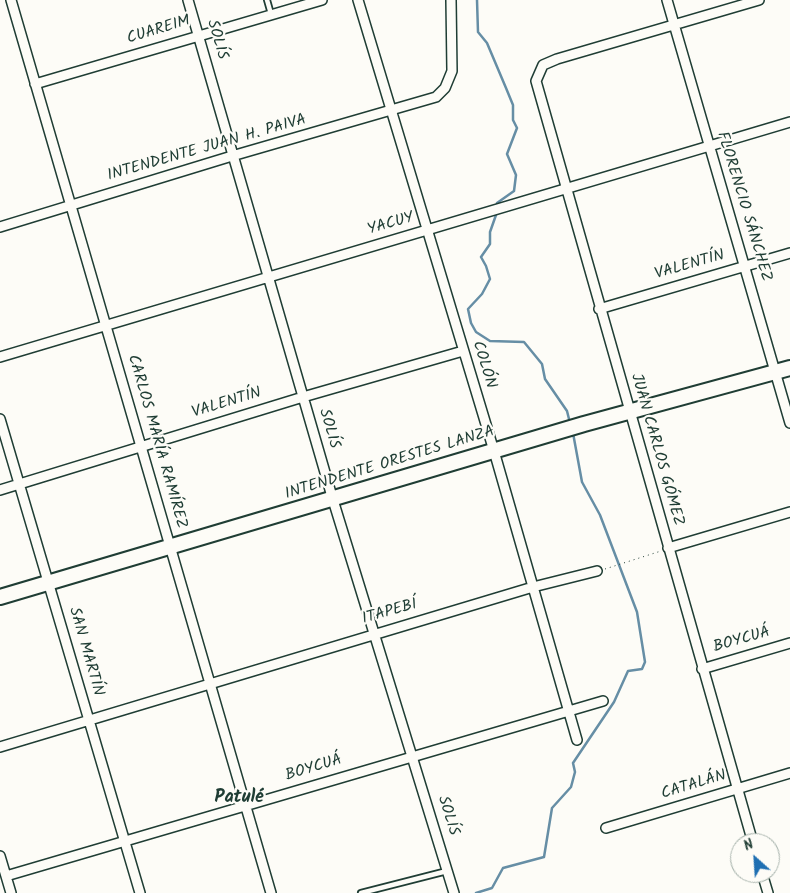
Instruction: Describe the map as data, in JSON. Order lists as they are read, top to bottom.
{
  "streets": {
    "street": [
      "CUAREIM",
      "SOLÍS",
      "INTENDENTE JUAN H. PAIVA",
      "FLORENCIO SÁNCHEZ",
      "YACUY",
      "VALENTÍN",
      "COLÓN",
      "CARLOS MARÍA RAMÍREZ",
      "JUAN CARLOS GÓMEZ",
      "INTENDENTE ORESTES LANZA",
      "ITAPEBÍ",
      "BOYCUÁ",
      "SAN MARTÍN",
      "CATALÁN"
    ]
  },
  "crossings": [
    ["CUAREIM", "SOLÍS"],
    ["CUAREIM", "CARLOS MARÍA RAMÍREZ"],
    ["SOLÍS", "INTENDENTE JUAN H. PAIVA"],
    ["SOLÍS", "YACUY"],
    ["SOLÍS", "VALENTÍN"],
    ["SOLÍS", "INTENDENTE ORESTES LANZA"],
    ["SOLÍS", "ITAPEBÍ"],
    ["SOLÍS", "BOYCUÁ"],
    ["INTENDENTE JUAN H. PAIVA", "COLÓN"],
    ["INTENDENTE JUAN H. PAIVA", "CARLOS MARÍA RAMÍREZ"],
    ["FLORENCIO SÁNCHEZ", "YACUY"],
    ["FLORENCIO SÁNCHEZ", "VALENTÍN"],
    ["FLORENCIO SÁNCHEZ", "JUAN CARLOS GÓMEZ"],
    ["FLORENCIO SÁNCHEZ", "INTENDENTE ORESTES LANZA"],
    ["YACUY", "COLÓN"],
    ["YACUY", "CARLOS MARÍA RAMÍREZ"],
    ["YACUY", "JUAN CARLOS GÓMEZ"],
    ["VALENTÍN", "COLÓN"],
    ["VALENTÍN", "CARLOS MARÍA RAMÍREZ"],
    ["VALENTÍN", "JUAN CARLOS GÓMEZ"],
    ["VALENTÍN", "SAN MARTÍN"],
    ["COLÓN", "INTENDENTE ORESTES LANZA"],
    ["COLÓN", "ITAPEBÍ"],
    ["COLÓN", "BOYCUÁ"],
    ["CARLOS MARÍA RAMÍREZ", "INTENDENTE ORESTES LANZA"],
    ["CARLOS MARÍA RAMÍREZ", "ITAPEBÍ"],
    ["CARLOS MARÍA RAMÍREZ", "BOYCUÁ"],
    ["JUAN CARLOS GÓMEZ", "INTENDENTE ORESTES LANZA"],
    ["JUAN CARLOS GÓMEZ", "BOYCUÁ"],
    ["JUAN CARLOS GÓMEZ", "CATALÁN"],
    ["INTENDENTE ORESTES LANZA", "SAN MARTÍN"],
    ["ITAPEBÍ", "SAN MARTÍN"],
    ["BOYCUÁ", "SAN MARTÍN"]
  ],
  "districts": ["Patulé"],
  "north": "top left"
}
